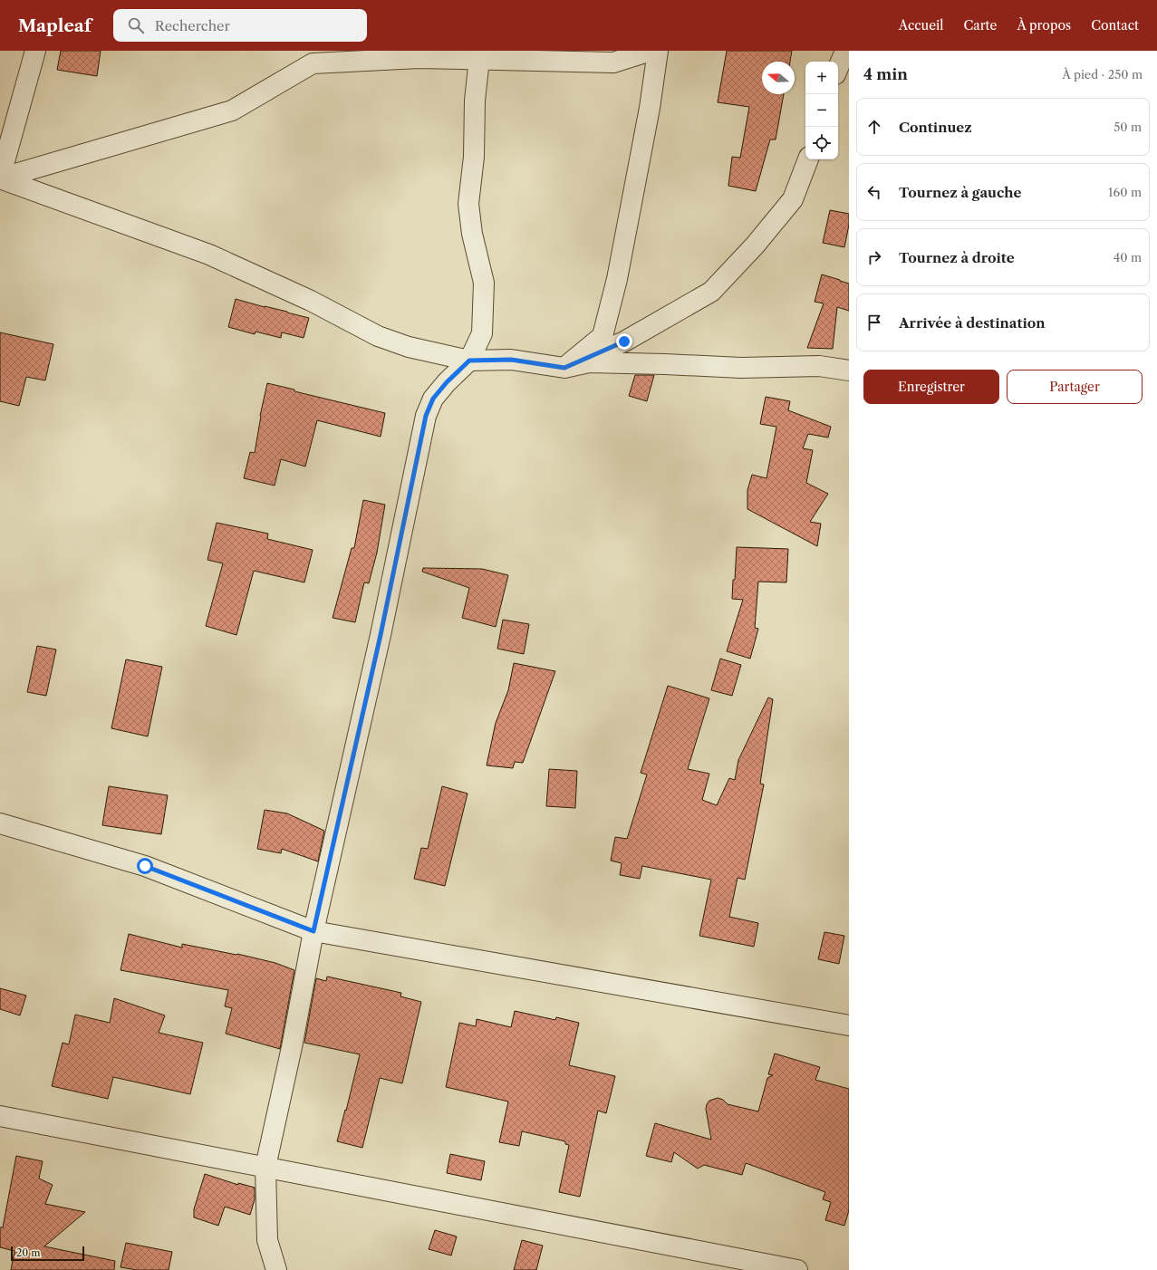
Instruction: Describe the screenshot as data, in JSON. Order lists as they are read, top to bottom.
{
  "scale_bar": "20 m",
  "north": "left",
  "page": {
    "header": "Mapleaf",
    "search": "Rechercher",
    "nav": [
      "Accueil",
      "Carte",
      "À propos",
      "Contact"
    ],
    "heading": ["4 min", "À pied · 250 m"],
    "map_buttons": ["+", "−"],
    "list": [
      ["Continuez", "50 m"],
      ["Tournez à gauche", "160 m"],
      ["Tournez à droite", "40 m"],
      "Arrivée à destination"
    ],
    "buttons": ["Enregistrer", "Partager"],
    "scale": "20 m"
  }
}
